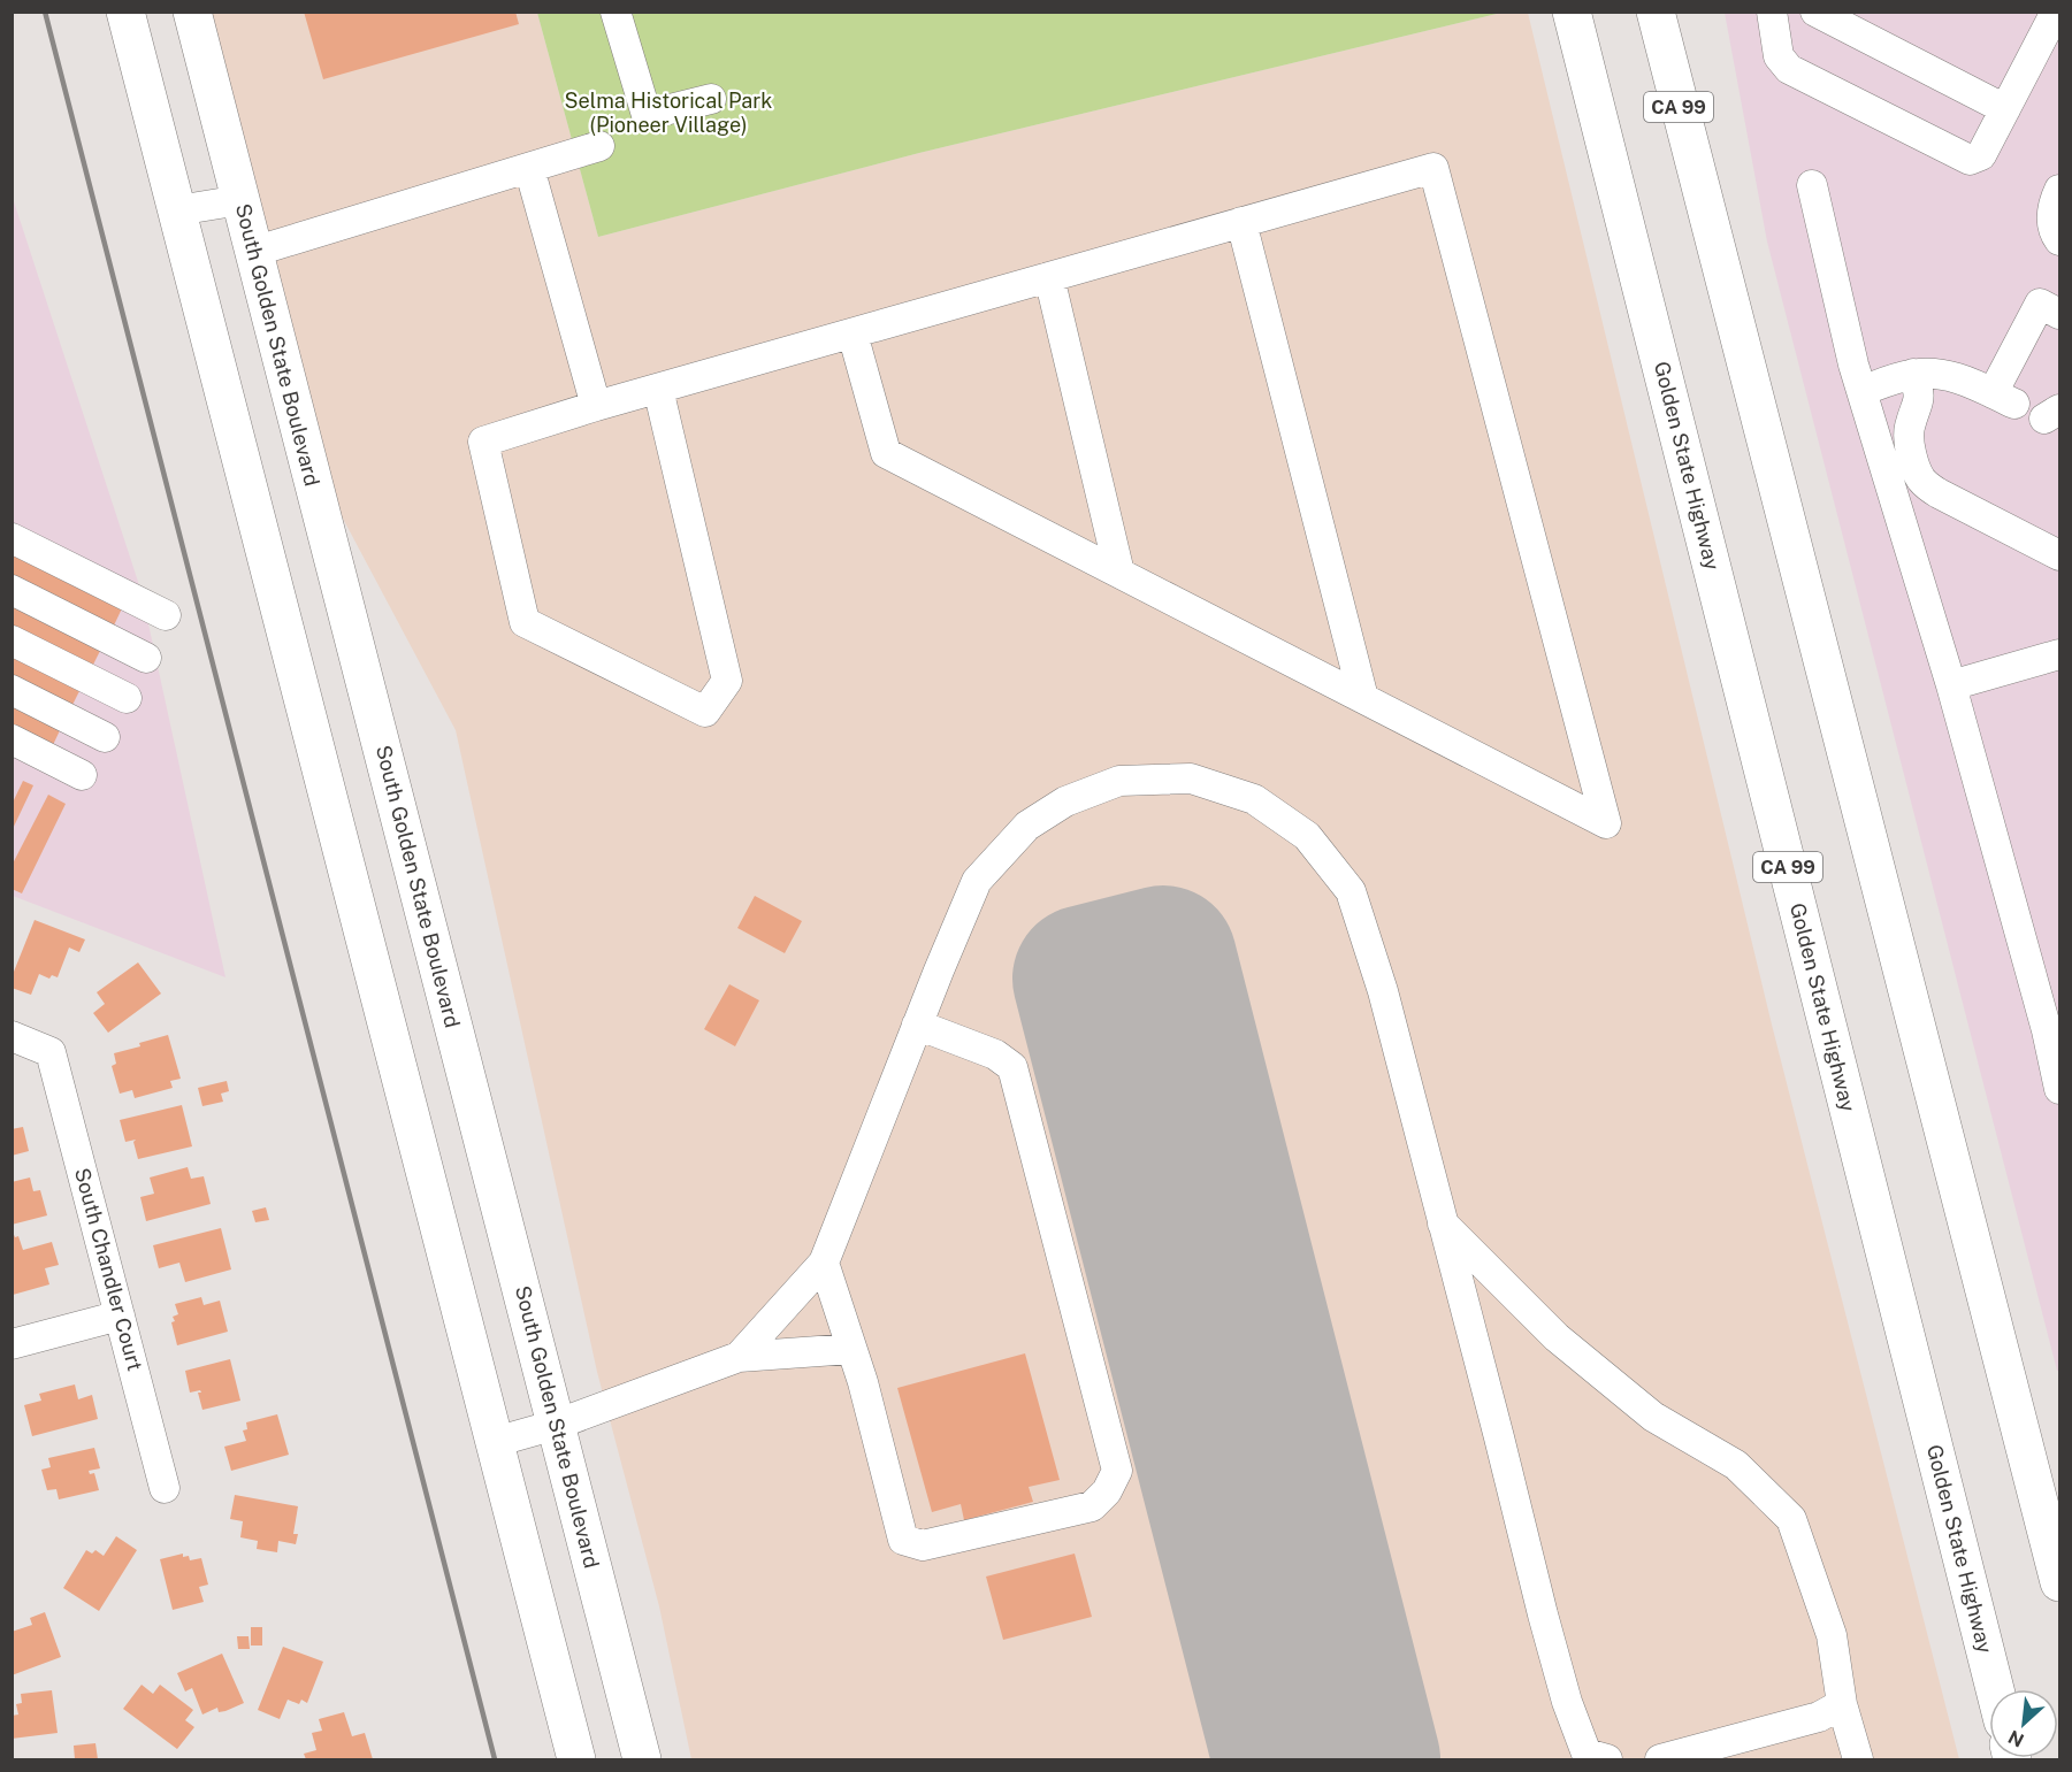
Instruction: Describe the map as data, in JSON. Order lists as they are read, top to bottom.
{
  "streets": {
    "main road": ["CA 99", "South Golden State Boulevard", "Golden State Highway"],
    "street": ["South Chandler Court"]
  },
  "parks": ["Selma Historical Park (Pioneer Village)"],
  "north": "bottom left"
}
